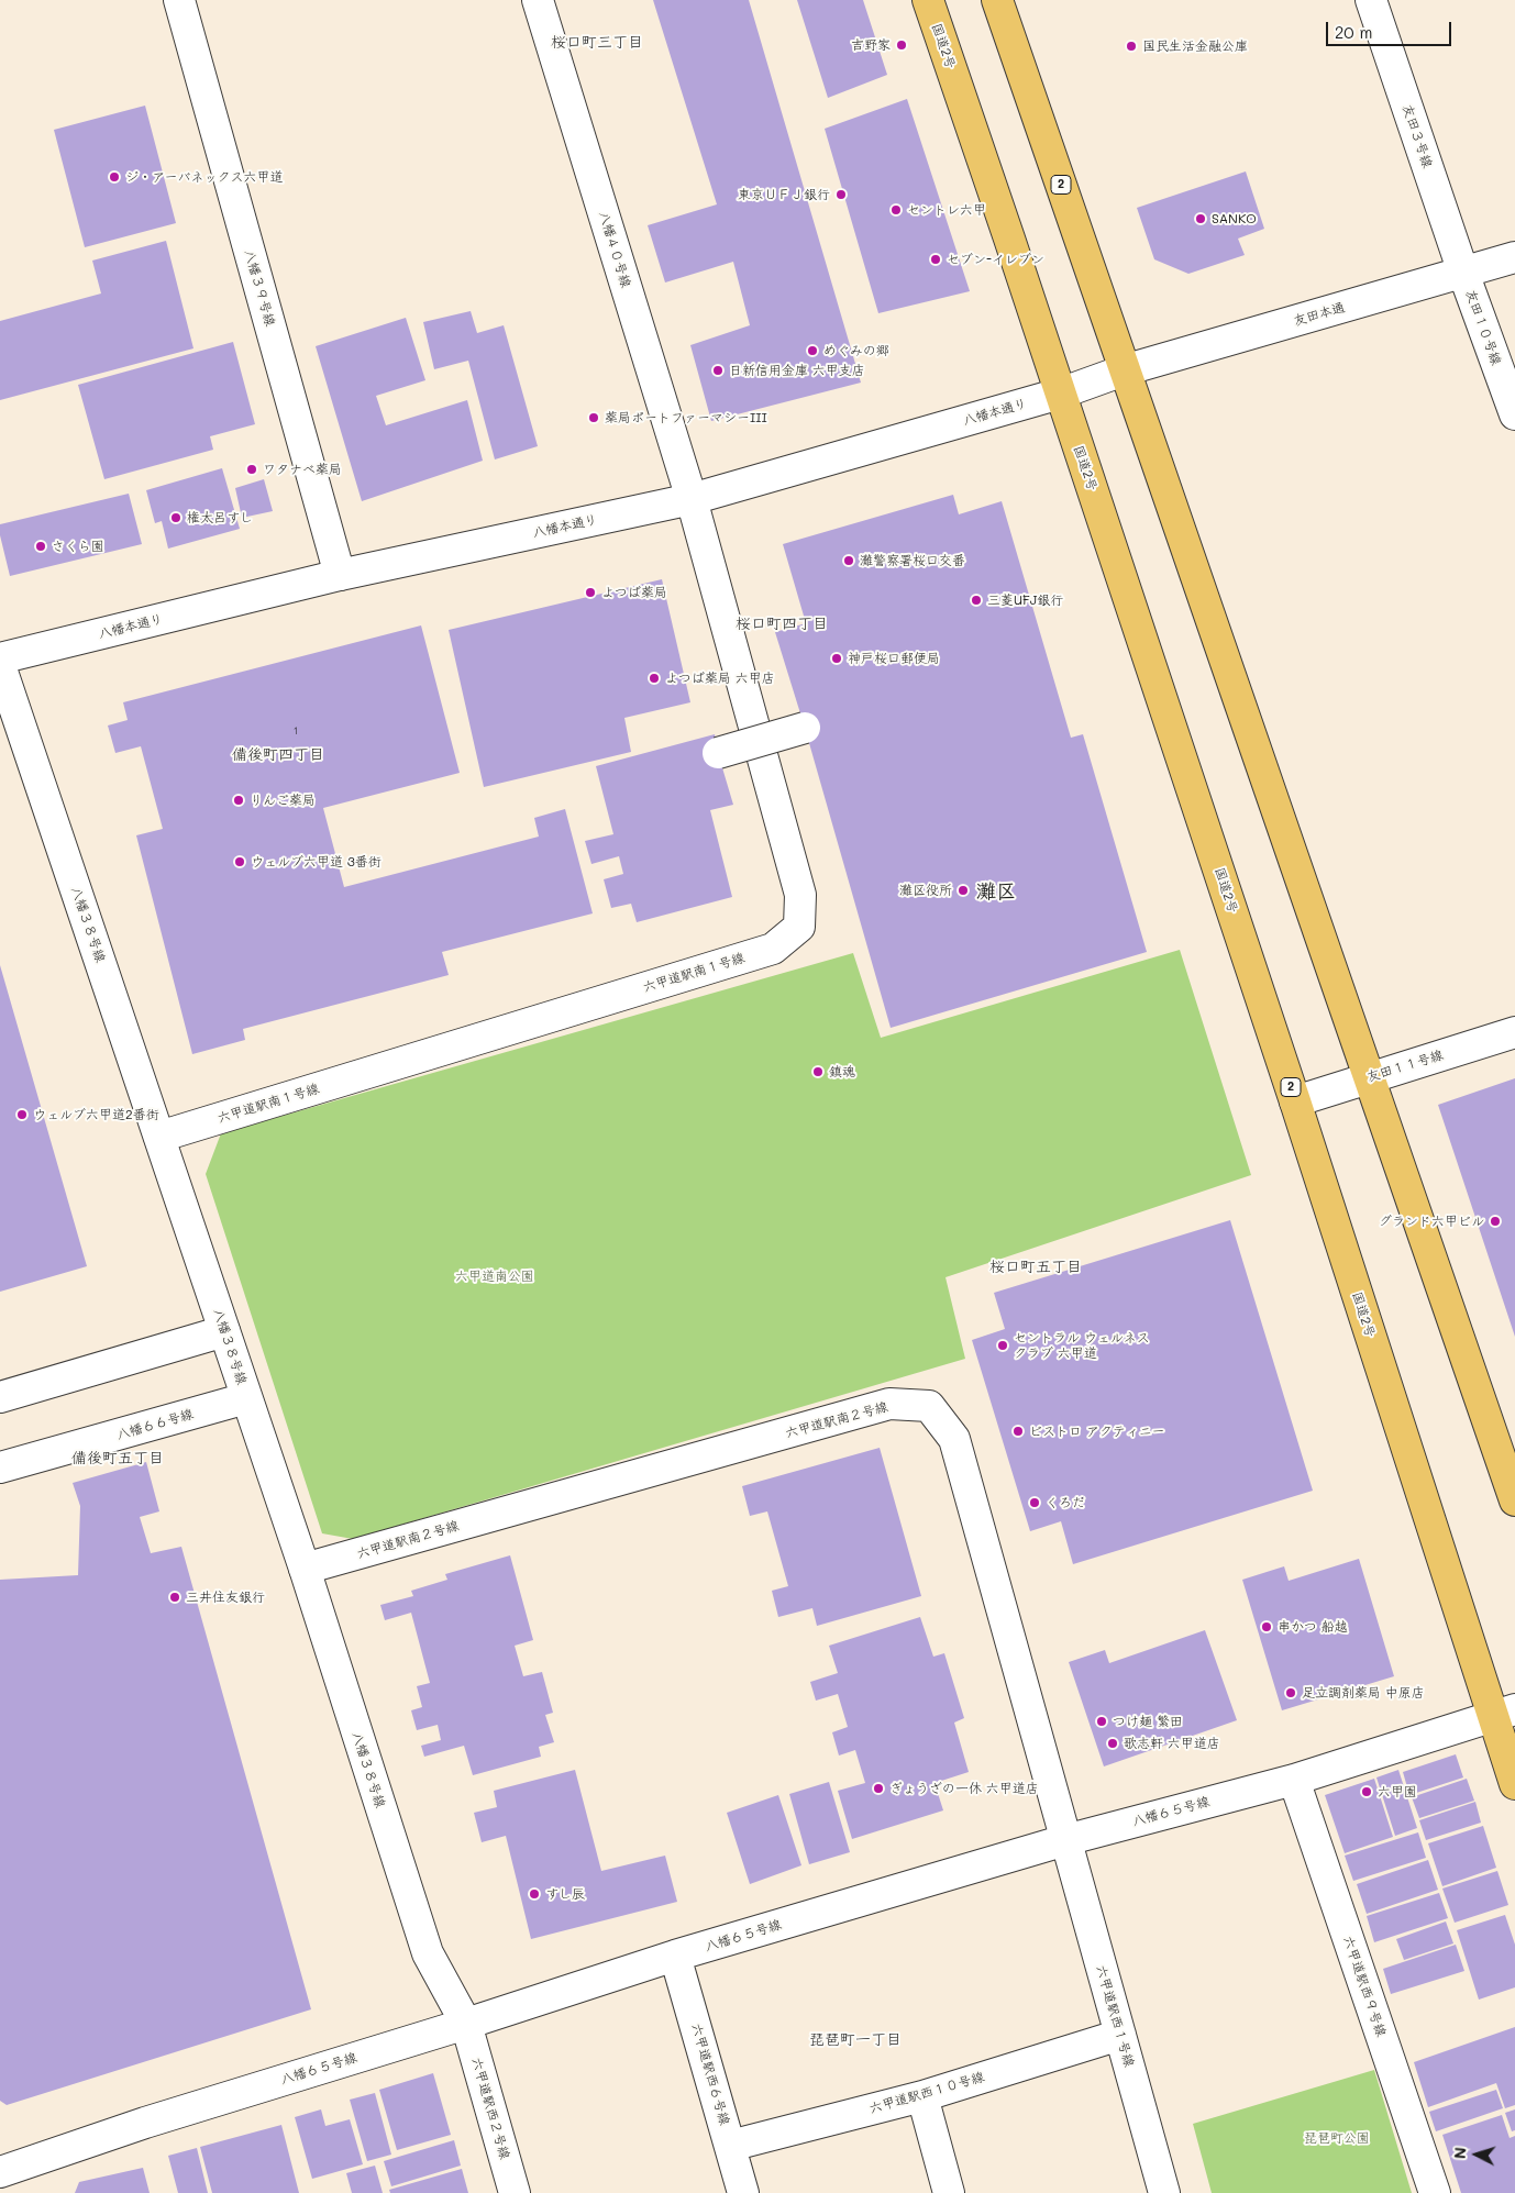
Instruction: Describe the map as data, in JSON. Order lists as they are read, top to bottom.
{
  "streets": {
    "highway": ["国道2号", "2"],
    "street": [
      "友田３号線",
      "八幡４０号線",
      "八幡３９号線",
      "友田本通",
      "友田１０号線",
      "八幡本通り",
      "八幡３８号線",
      "六甲道駅南１号線",
      "友田１１号線",
      "六甲道駅南２号線",
      "八幡６６号線",
      "八幡６５号線",
      "六甲道駅西９号線",
      "六甲道駅西１号線",
      "六甲道駅西６号線",
      "六甲道駅西１０号線",
      "六甲道駅西２号線"
    ]
  },
  "crossings": [
    ["国道2号", "八幡本通り"],
    ["国道2号", "友田１１号線"],
    ["国道2号", "八幡６５号線"],
    ["友田３号線", "友田本通"],
    ["友田３号線", "友田１０号線"],
    ["2", "友田本通"],
    ["2", "八幡本通り"],
    ["2", "友田１１号線"],
    ["八幡４０号線", "八幡本通り"],
    ["八幡４０号線", "六甲道駅南１号線"],
    ["八幡３９号線", "八幡本通り"],
    ["友田本通", "友田１０号線"],
    ["友田本通", "八幡本通り"],
    ["八幡本通り", "六甲道駅南１号線"],
    ["八幡３８号線", "六甲道駅南１号線"],
    ["八幡３８号線", "六甲道駅南２号線"],
    ["八幡３８号線", "八幡６６号線"],
    ["八幡３８号線", "八幡６５号線"],
    ["八幡３８号線", "六甲道駅西２号線"],
    ["六甲道駅南２号線", "八幡６５号線"],
    ["六甲道駅南２号線", "六甲道駅西１号線"],
    ["八幡６５号線", "六甲道駅西９号線"],
    ["八幡６５号線", "六甲道駅西１号線"],
    ["八幡６５号線", "六甲道駅西６号線"],
    ["八幡６５号線", "六甲道駅西２号線"],
    ["六甲道駅西１号線", "六甲道駅西１０号線"],
    ["六甲道駅西６号線", "六甲道駅西１０号線"]
  ],
  "districts": [
    "桜口町三丁目",
    "桜口町四丁目",
    "備後町四丁目",
    "灘区",
    "桜口町五丁目",
    "備後町五丁目",
    "琵琶町一丁目"
  ],
  "parks": ["六甲道南公園", "琵琶町公園"],
  "places": [
    "吉野家",
    "国民生活金融公庫",
    "ジ・アーバネックス六甲道",
    "東京ＵＦＪ銀行",
    "セントレ六甲",
    "SANKO",
    "セブン-イレブン",
    "めぐみの郷",
    "日新信用金庫 六甲支店",
    "薬局ポートファーマシーIII",
    "ワタナベ薬局",
    "権太呂すし",
    "さくら園",
    "灘警察署桜口交番",
    "よつば薬局",
    "三菱UFJ銀行",
    "神戸桜口郵便局",
    "よつば薬局 六甲店",
    "りんご薬局",
    "ウェルブ六甲道 3番街",
    "灘区役所",
    "鎮魂",
    "ウェルブ六甲道2番街",
    "グランド六甲ビル",
    "セントラル ウェルネス クラブ 六甲道",
    "ビストロ アクティニー",
    "くろだ",
    "三井住友銀行",
    "串かつ 船越",
    "足立調剤薬局 中原店",
    "つけ麺 繁田",
    "歌志軒 六甲道店",
    "ぎょうざの一休 六甲道店",
    "六甲園",
    "すし辰"
  ],
  "house_numbers": ["1"],
  "scale_bar": "20 m",
  "north": "left"
}
